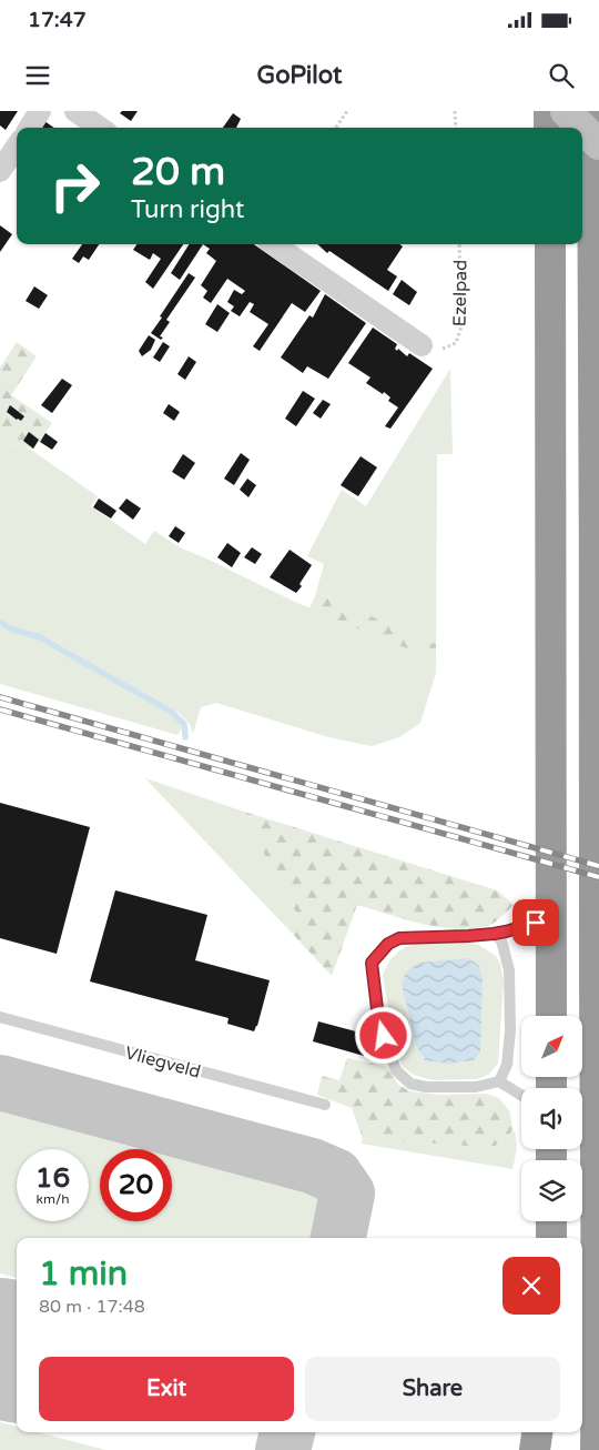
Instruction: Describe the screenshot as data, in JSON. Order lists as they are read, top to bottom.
{
  "streets": {
    "lane": ["Vliegveld"],
    "path": ["Ezelpad"]
  },
  "north": "top right",
  "page": {
    "status": "17:47",
    "header": "GoPilot",
    "turn": ["20 m", "Turn right"],
    "speed": "16 km/h",
    "limit": "20",
    "heading": ["1 min", "80 m · 17:48"],
    "buttons": ["Exit", "Share"]
  }
}
